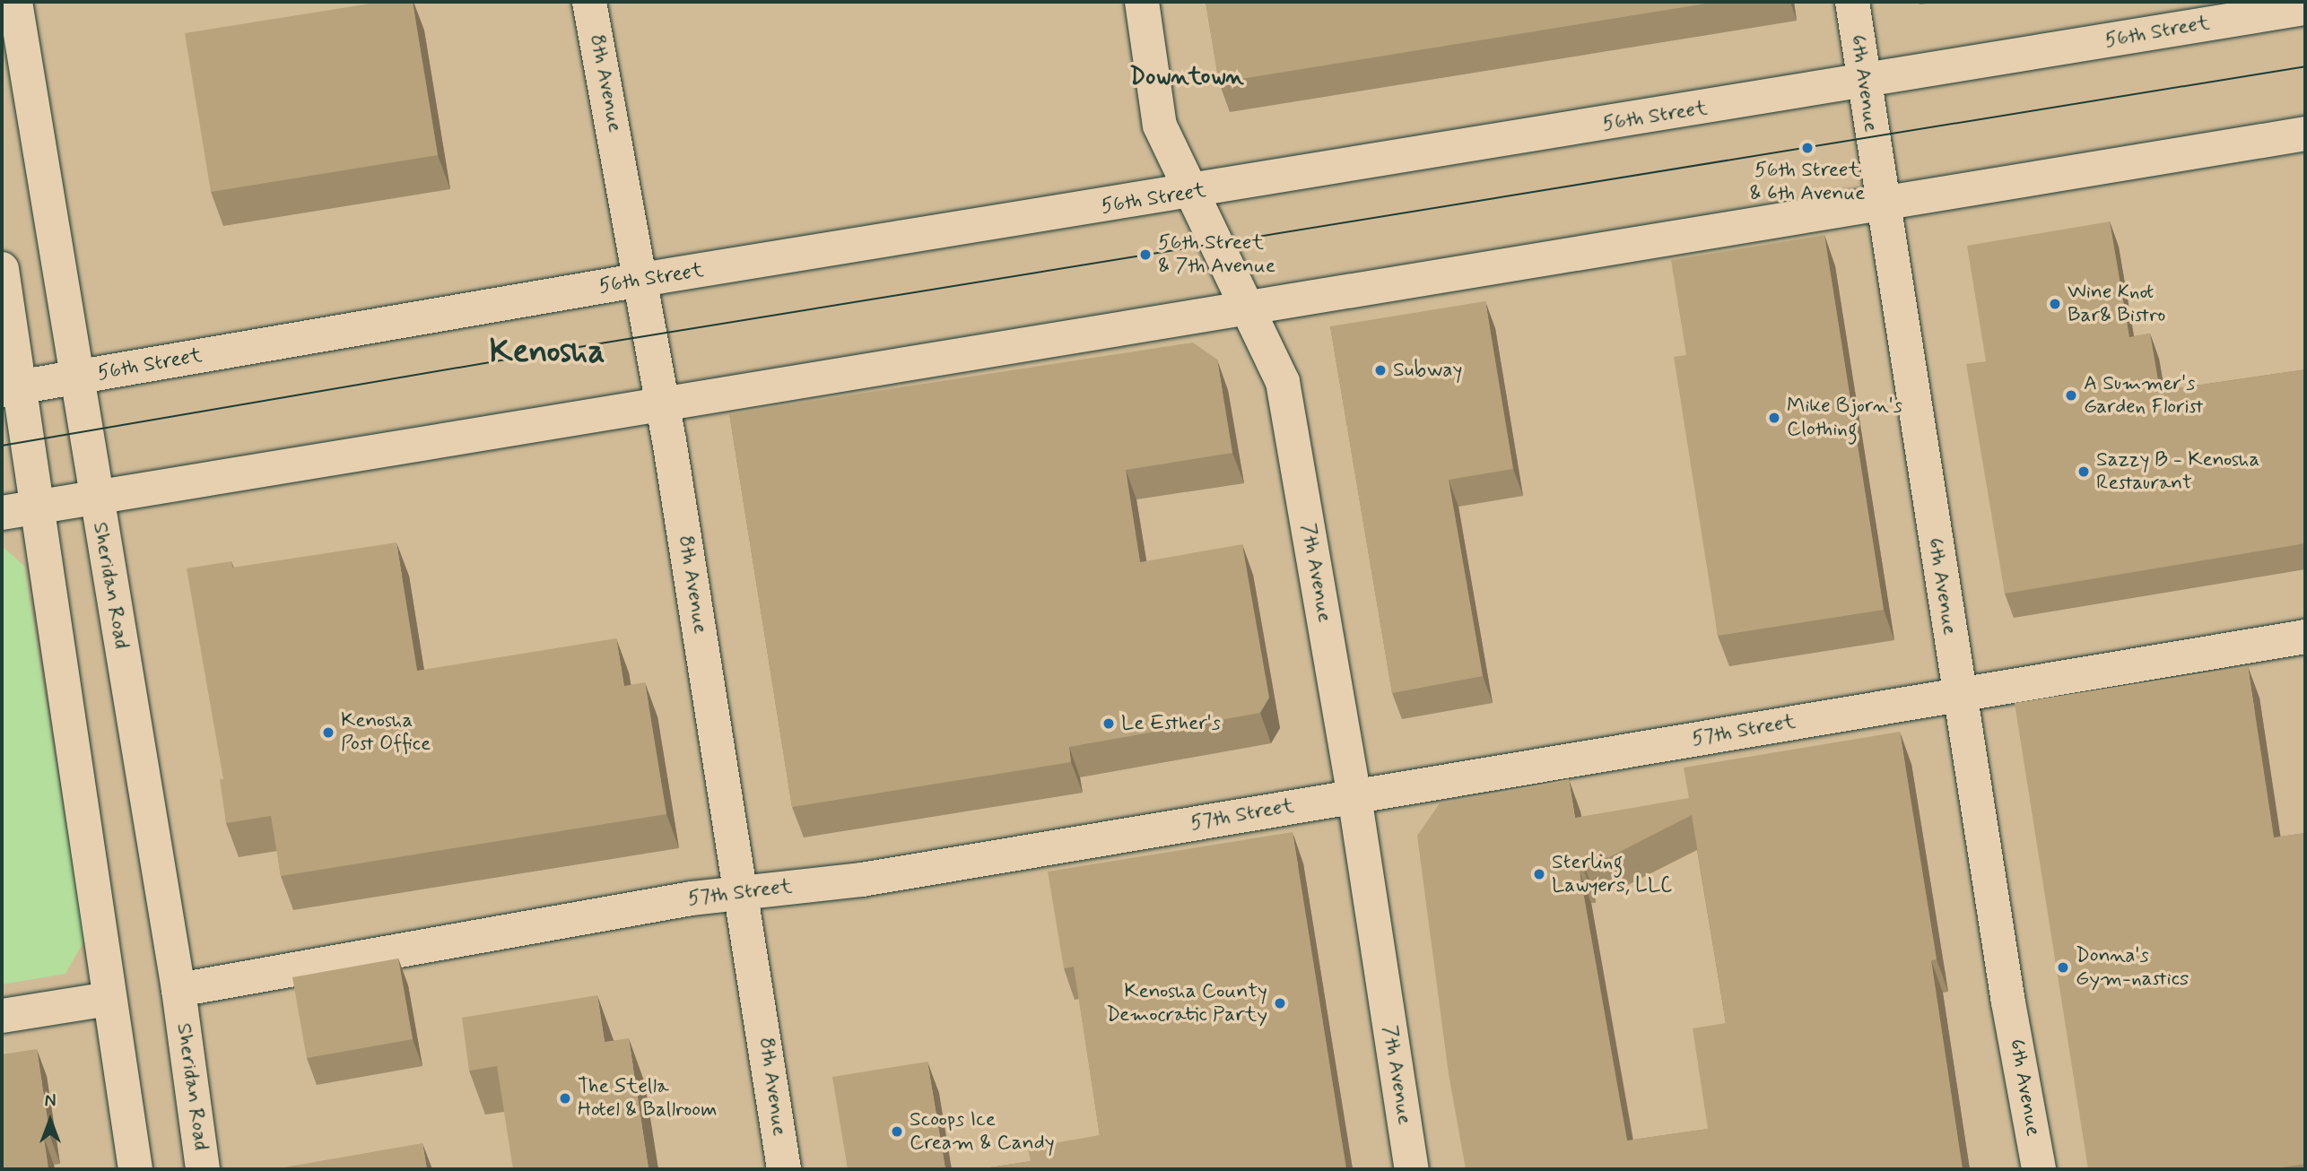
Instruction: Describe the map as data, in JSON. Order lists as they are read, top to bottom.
{
  "streets": {
    "street": [
      "56th Street",
      "8th Avenue",
      "6th Avenue",
      "7th Avenue",
      "Sheridan Road",
      "57th Street"
    ]
  },
  "crossings": [
    ["56th Street", "8th Avenue"],
    ["56th Street", "6th Avenue"],
    ["56th Street", "7th Avenue"],
    ["56th Street", "Sheridan Road"],
    ["8th Avenue", "57th Street"],
    ["6th Avenue", "57th Street"],
    ["7th Avenue", "57th Street"],
    ["Sheridan Road", "57th Street"]
  ],
  "districts": ["Downtown", "Kenosha"],
  "places": [
    "56th Street & 6th Avenue",
    "56th Street & 7th Avenue",
    "Wine Knot Bar& Bistro",
    "Subway",
    "A Summer's Garden Florist",
    "Mike Bjorn's Clothing",
    "Sazzy B - Kenosha Restaurant",
    "Le Esther's",
    "Kenosha Post Office",
    "Sterling Lawyers, LLC",
    "Donna's Gym-nastics",
    "Kenosha County Democratic Party",
    "The Stella Hotel & Ballroom",
    "Scoops Ice Cream & Candy"
  ],
  "north": "top"
}
